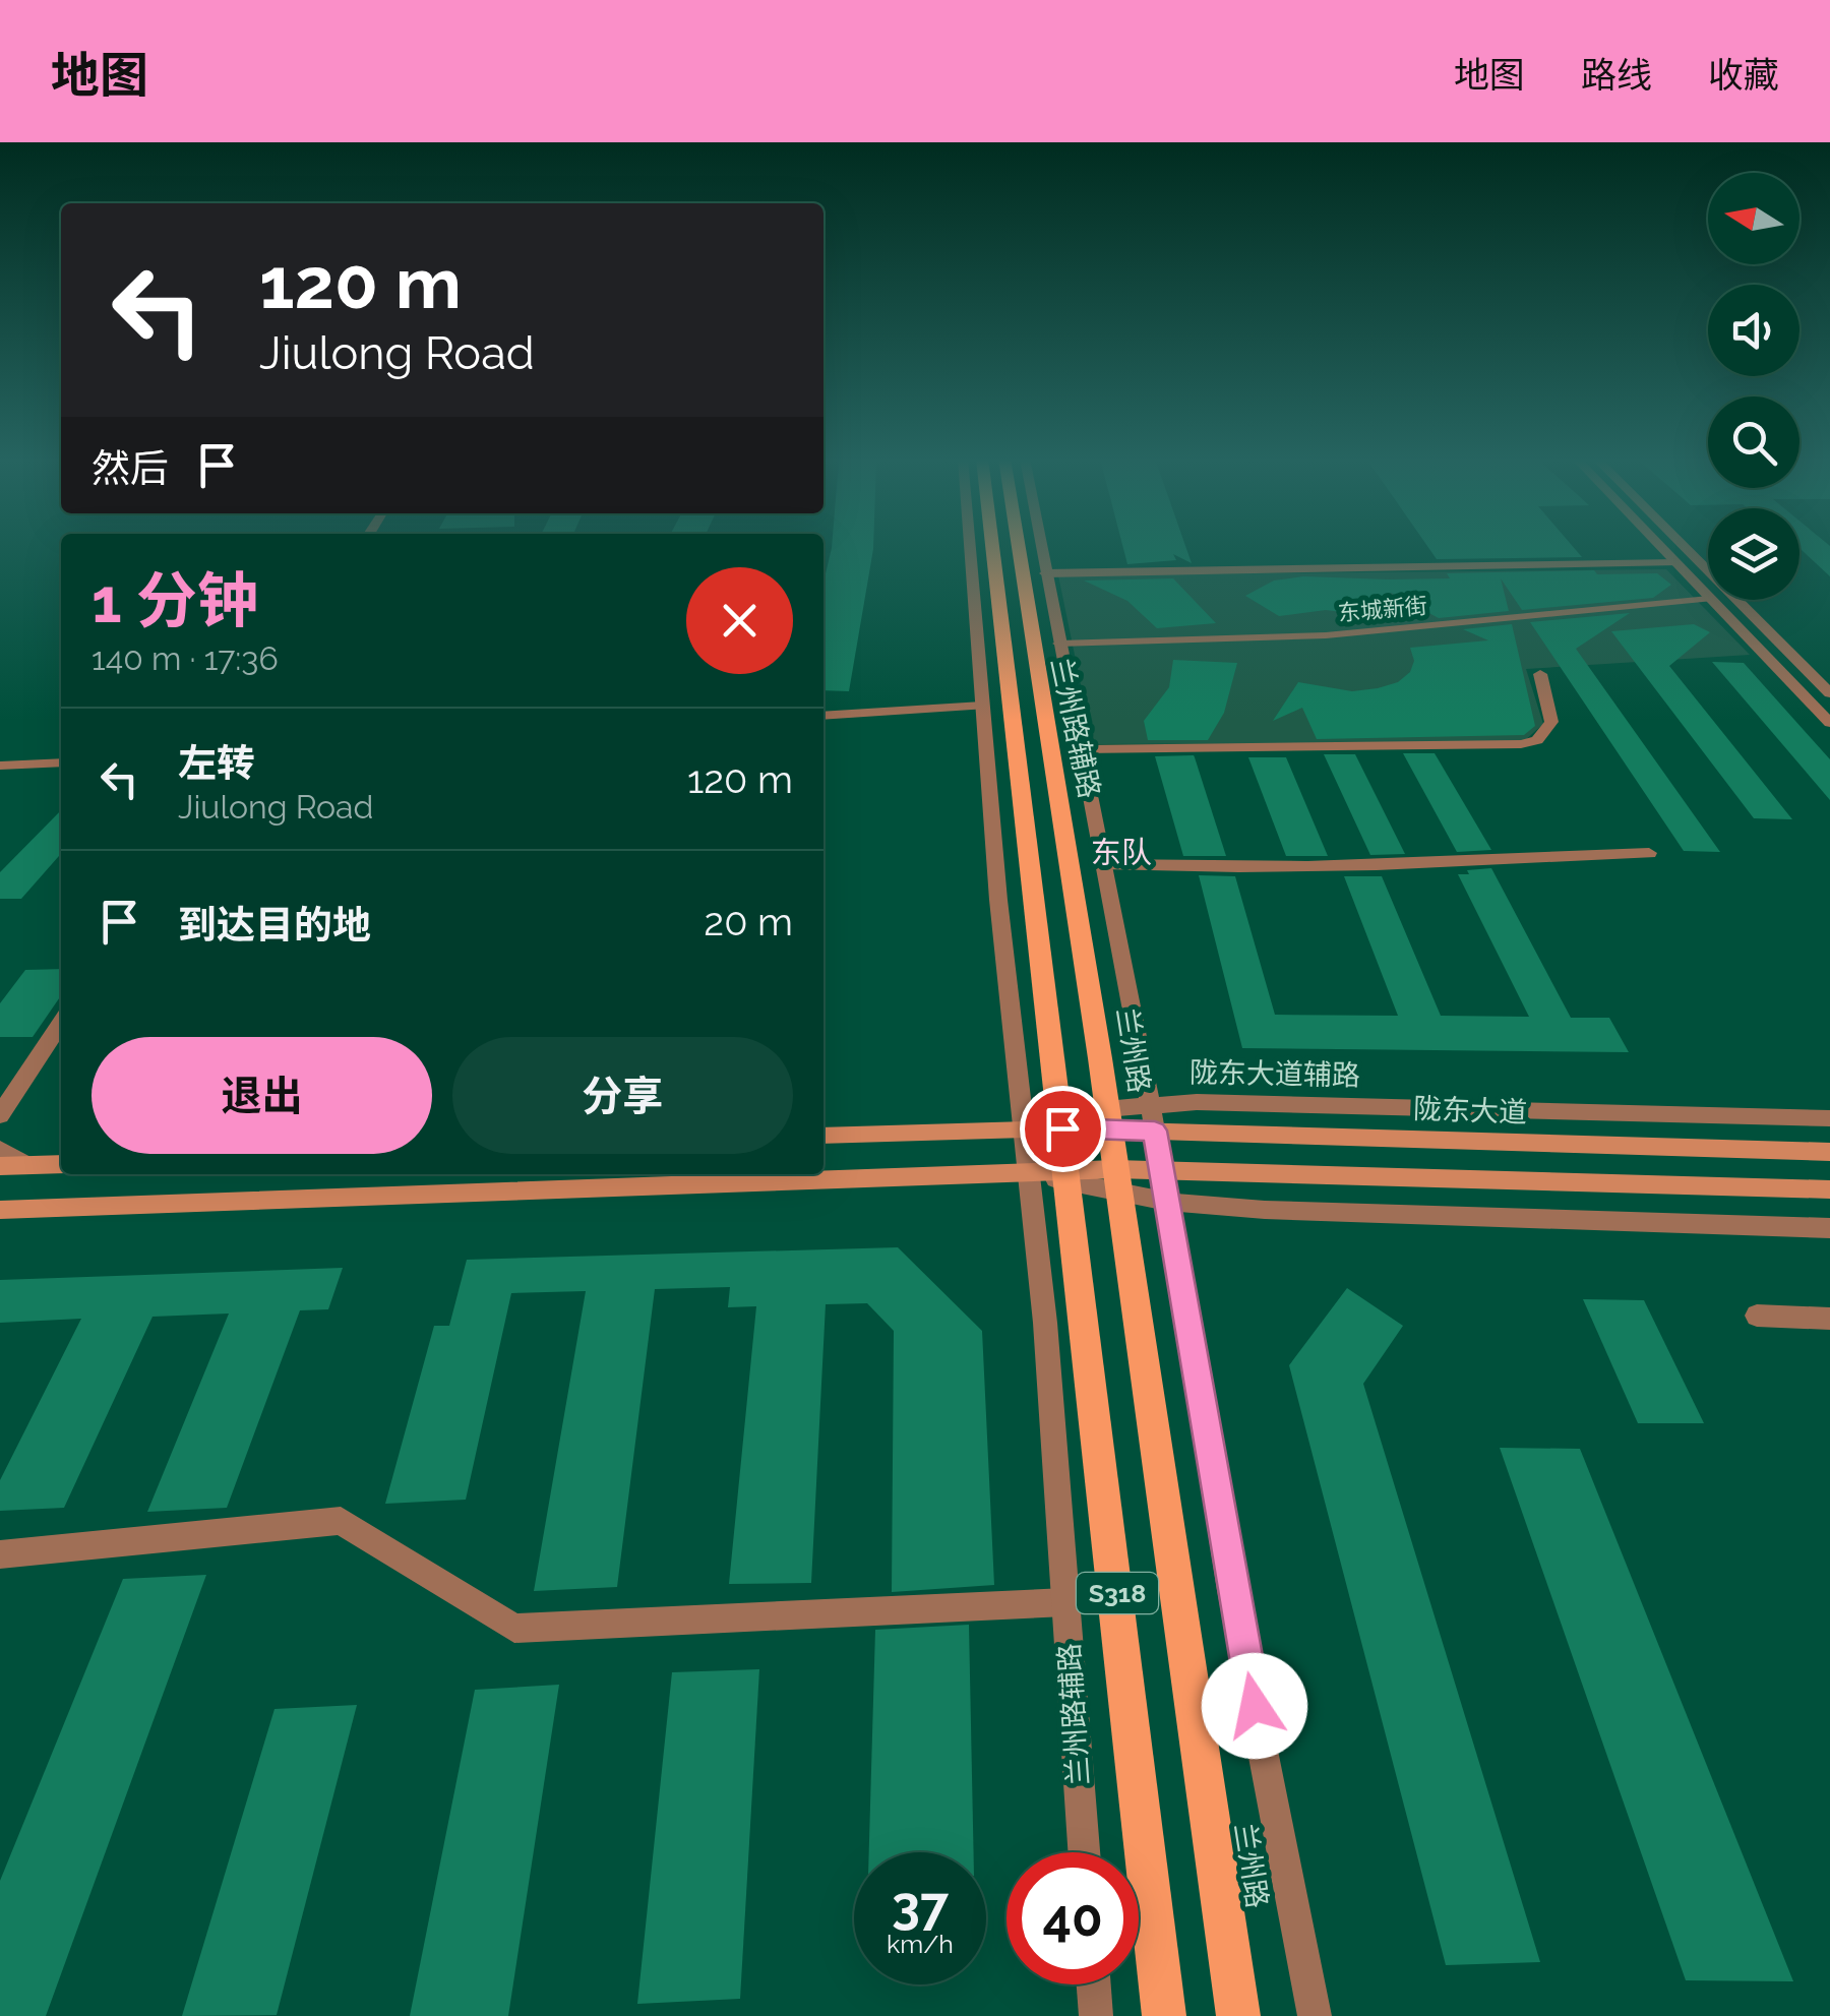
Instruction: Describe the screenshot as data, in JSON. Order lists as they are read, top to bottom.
{
  "streets": {
    "main road": ["兰州路", "陇东大道", "S318"],
    "street": ["东城新街", "兰州路辅路", "陇东大道辅路"]
  },
  "crossings": [
    ["东城新街", "兰州路辅路"],
    ["兰州路辅路", "陇东大道辅路"],
    ["兰州路辅路", "陇东大道"],
    ["兰州路", "陇东大道辅路"],
    ["兰州路", "陇东大道"],
    ["陇东大道辅路", "陇东大道"],
    ["陇东大道", "S318"]
  ],
  "districts": ["东队"],
  "north": "left",
  "page": {
    "header": "地图",
    "nav": ["地图", "路线", "收藏"],
    "turn": ["120 m", "Jiulong Road"],
    "then": "然后",
    "heading": ["1 分钟", "140 m · 17:36"],
    "list": [
      {
        "name": "左转",
        "note": "Jiulong Road",
        "value": "120 m"
      },
      {
        "name": "到达目的地",
        "value": "20 m"
      }
    ],
    "buttons": ["退出", "分享"],
    "speed": "37 km/h",
    "limit": "40"
  }
}
